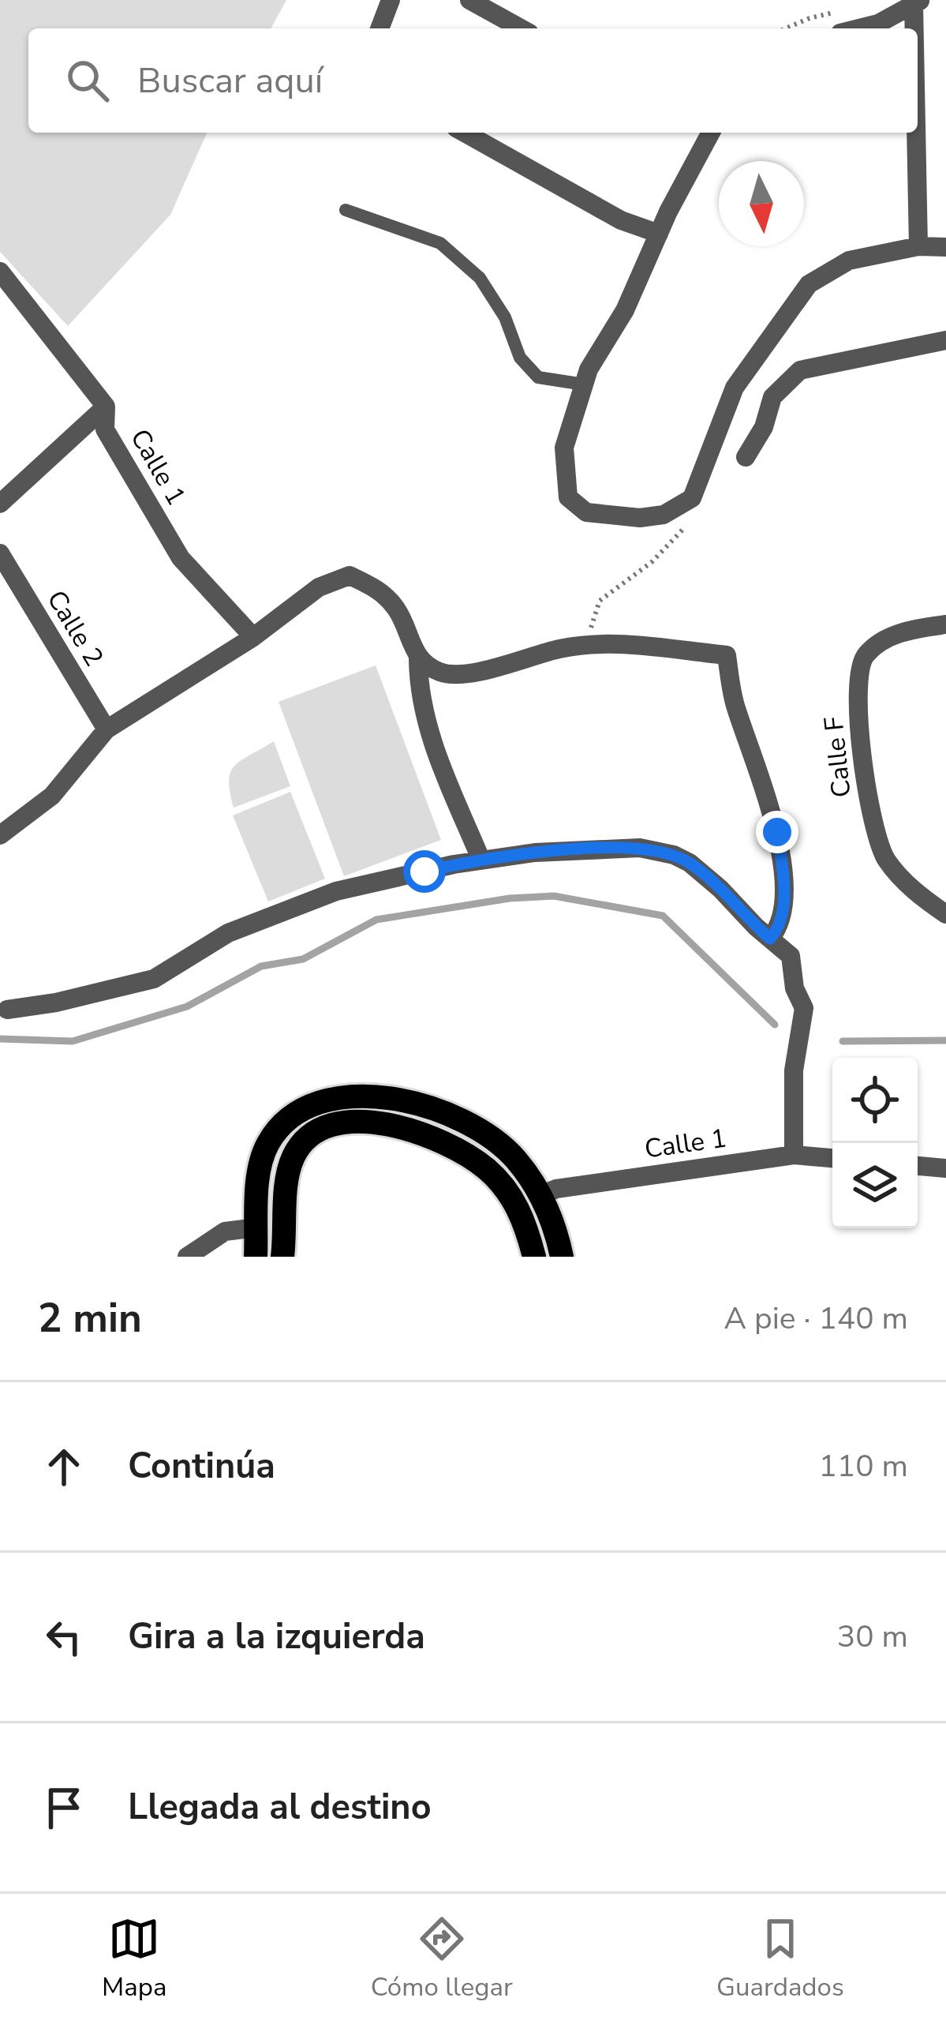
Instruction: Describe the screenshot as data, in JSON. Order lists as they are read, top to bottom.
{
  "streets": {
    "street": ["Calle 1", "Calle 2", "Calle F"]
  },
  "north": "bottom",
  "page": {
    "search": "Buscar aquí",
    "heading": ["2 min", "A pie · 140 m"],
    "list": [
      ["Continúa", "110 m"],
      ["Gira a la izquierda", "30 m"],
      "Llegada al destino"
    ],
    "nav": ["Mapa", "Cómo llegar", "Guardados"]
  }
}
